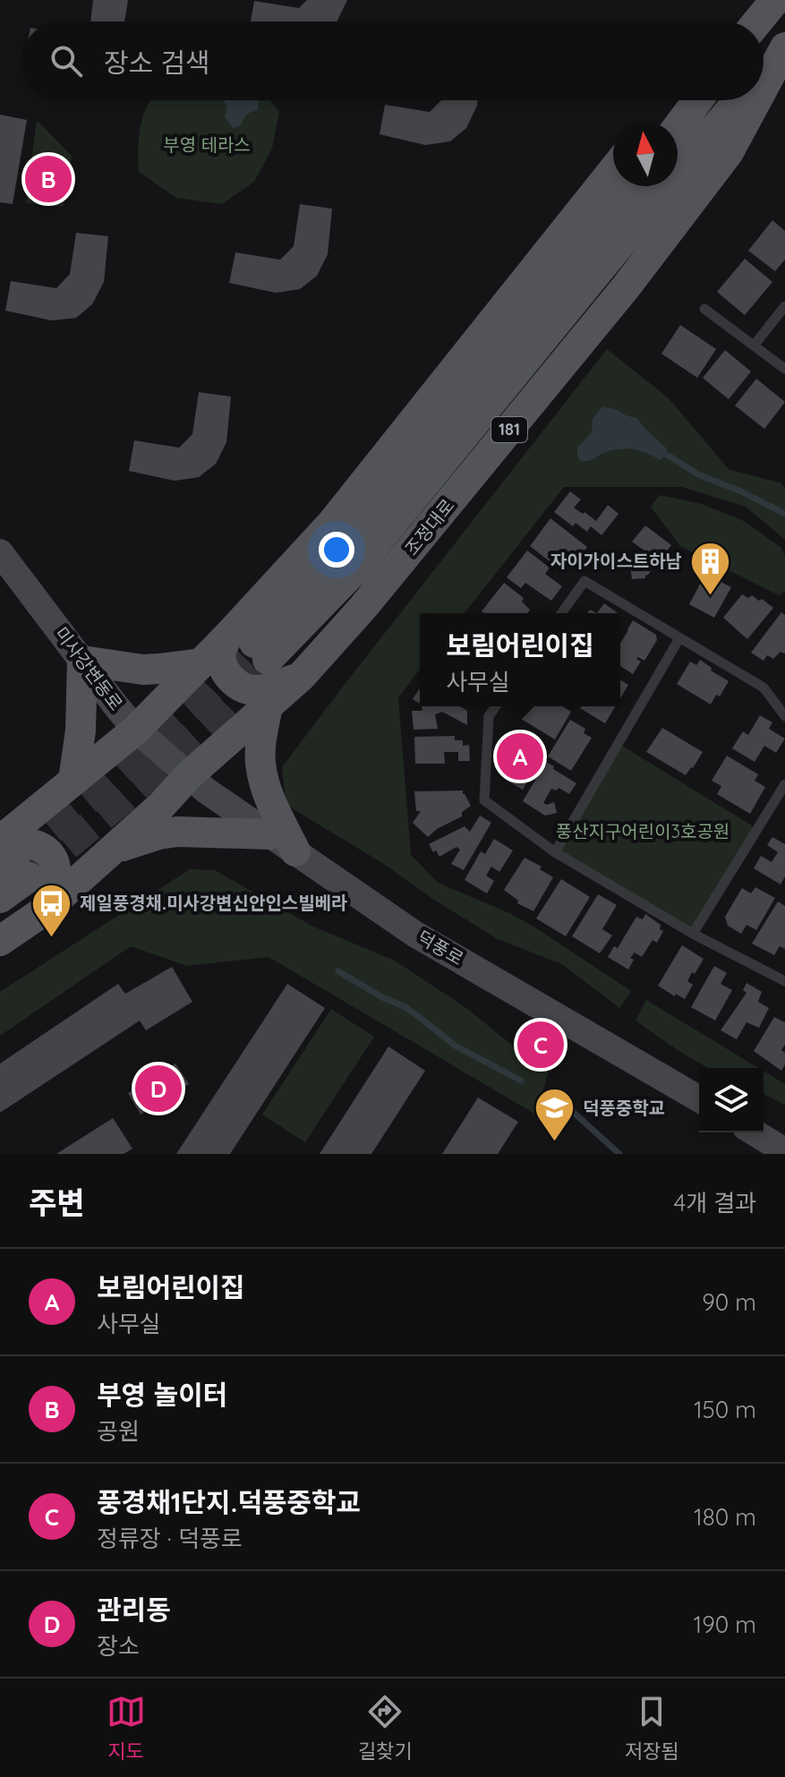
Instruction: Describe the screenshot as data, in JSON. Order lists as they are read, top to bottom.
{
  "streets": {
    "main road": [
      "181",
      "조정대로",
      "미사강변동로",
      "덕풍로"
    ]
  },
  "crossings": [
    ["조정대로", "미사강변동로"],
    ["조정대로", "덕풍로"],
    ["미사강변동로", "덕풍로"]
  ],
  "parks": ["부영 테라스", "풍산지구어린이3호공원"],
  "places": {
    "building": ["자이가이스트하남"],
    "bus stop": ["제일풍경채.미사강변신안인스빌베라"],
    "school or university": ["덕풍중학교"]
  },
  "north": "top",
  "page": {
    "search": "장소 검색",
    "pins": [
      "B",
      "A",
      "C",
      "D"
    ],
    "popup": ["보림어린이집", "사무실"],
    "heading": ["주변", "4개 결과"],
    "list": [
      {
        "mark": "A",
        "name": "보림어린이집",
        "note": "사무실",
        "value": "90 m"
      },
      {
        "mark": "B",
        "name": "부영 놀이터",
        "note": "공원",
        "value": "150 m"
      },
      {
        "mark": "C",
        "name": "풍경채1단지.덕풍중학교",
        "note": "정류장 · 덕풍로",
        "value": "180 m"
      },
      {
        "mark": "D",
        "name": "관리동",
        "note": "장소",
        "value": "190 m"
      }
    ],
    "nav": ["지도", "길찾기", "저장됨"]
  }
}
